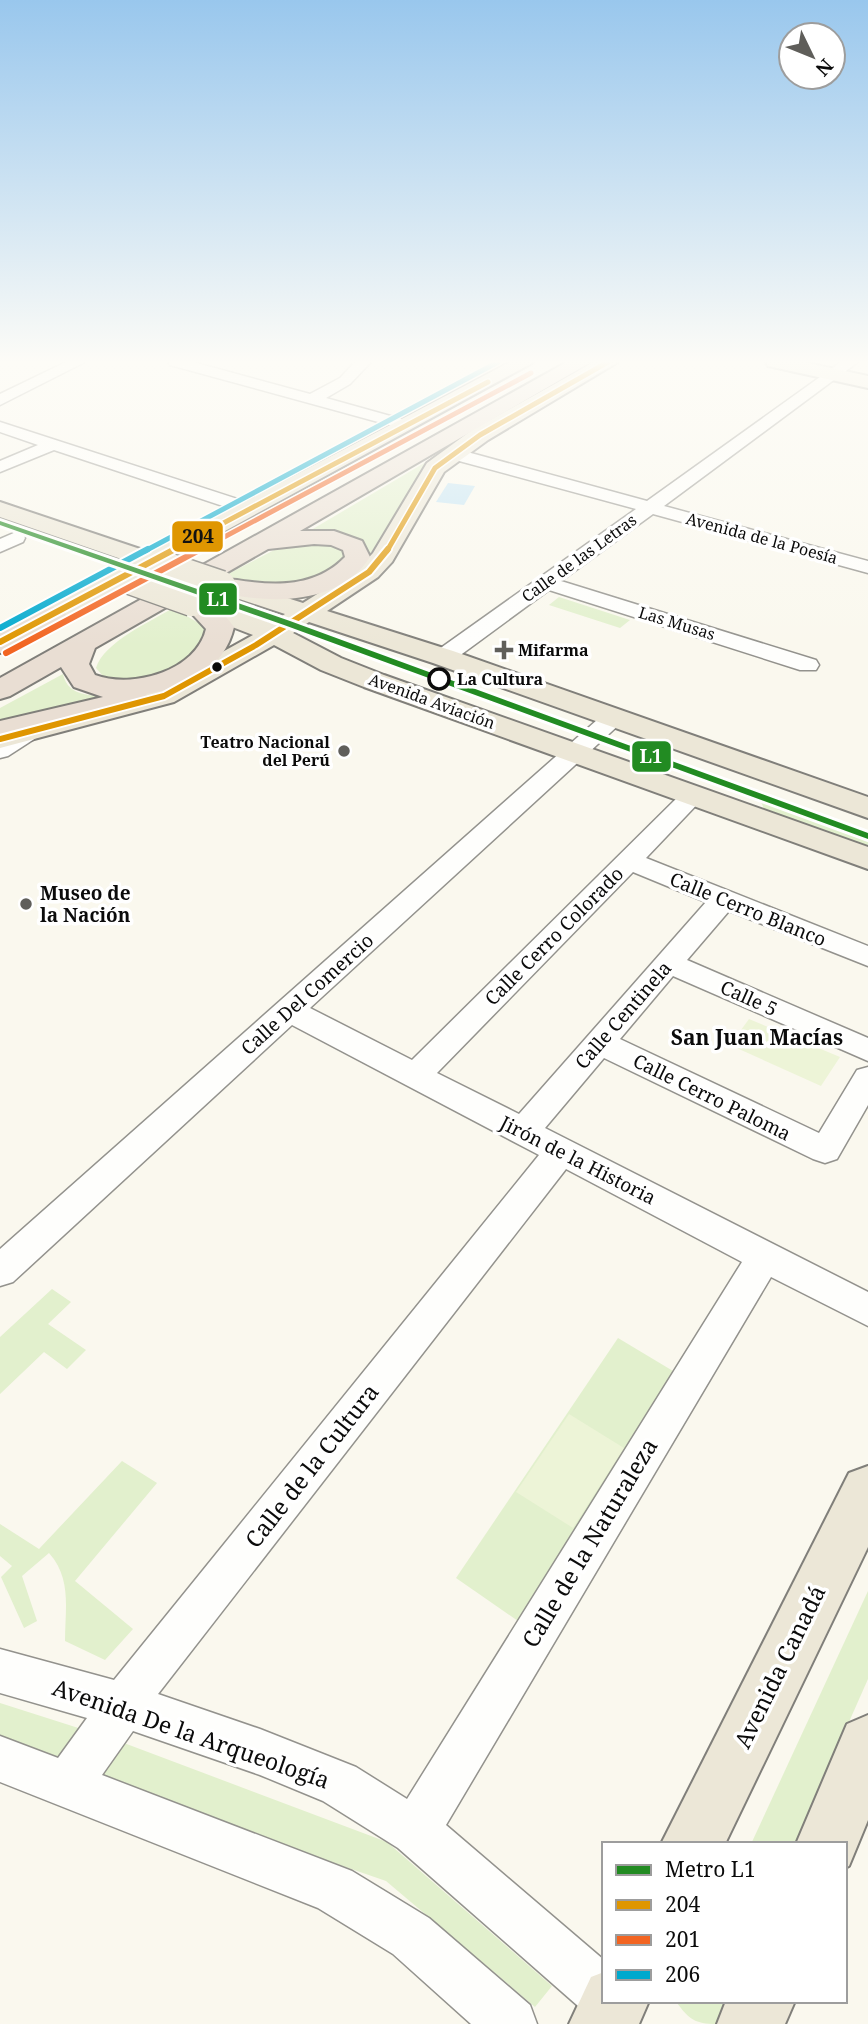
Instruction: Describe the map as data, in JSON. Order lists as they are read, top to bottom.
{
  "streets": {
    "main road": ["Avenida Aviación", "Avenida Canadá"],
    "street": [
      "Avenida de la Poesía",
      "Calle de las Letras",
      "Las Musas",
      "Calle Cerro Blanco",
      "Calle Cerro Colorado",
      "Calle Del Comercio",
      "Calle 5",
      "Calle Centinela",
      "Calle Cerro Paloma",
      "Jirón de la Historia",
      "Calle de la Cultura",
      "Calle de la Naturaleza",
      "Avenida De la Arqueología"
    ]
  },
  "crossings": [
    ["Avenida de la Poesía", "Calle de las Letras"],
    ["Calle de las Letras", "Las Musas"],
    ["Avenida Aviación", "Calle Cerro Colorado"],
    ["Avenida Aviación", "Calle Del Comercio"],
    ["Calle Cerro Blanco", "Calle Cerro Colorado"],
    ["Calle Cerro Blanco", "Calle Centinela"],
    ["Calle Cerro Colorado", "Jirón de la Historia"],
    ["Calle Del Comercio", "Jirón de la Historia"],
    ["Calle 5", "Calle Centinela"],
    ["Calle Centinela", "Calle Cerro Paloma"],
    ["Calle Centinela", "Jirón de la Historia"],
    ["Jirón de la Historia", "Calle de la Cultura"],
    ["Jirón de la Historia", "Calle de la Naturaleza"],
    ["Calle de la Cultura", "Avenida De la Arqueología"],
    ["Calle de la Naturaleza", "Avenida De la Arqueología"]
  ],
  "districts": ["San Juan Macías"],
  "places": {
    "health": ["Mifarma"],
    "other": ["La Cultura", "Teatro Nacional del Perú", "Museo de la Nación"]
  },
  "lines": [
    "transit line 204",
    "transit line 201",
    "transit line 206",
    "metro line L1"
  ],
  "legend": [
    "Metro L1",
    "204",
    "201",
    "206"
  ],
  "north": "bottom right"
}
